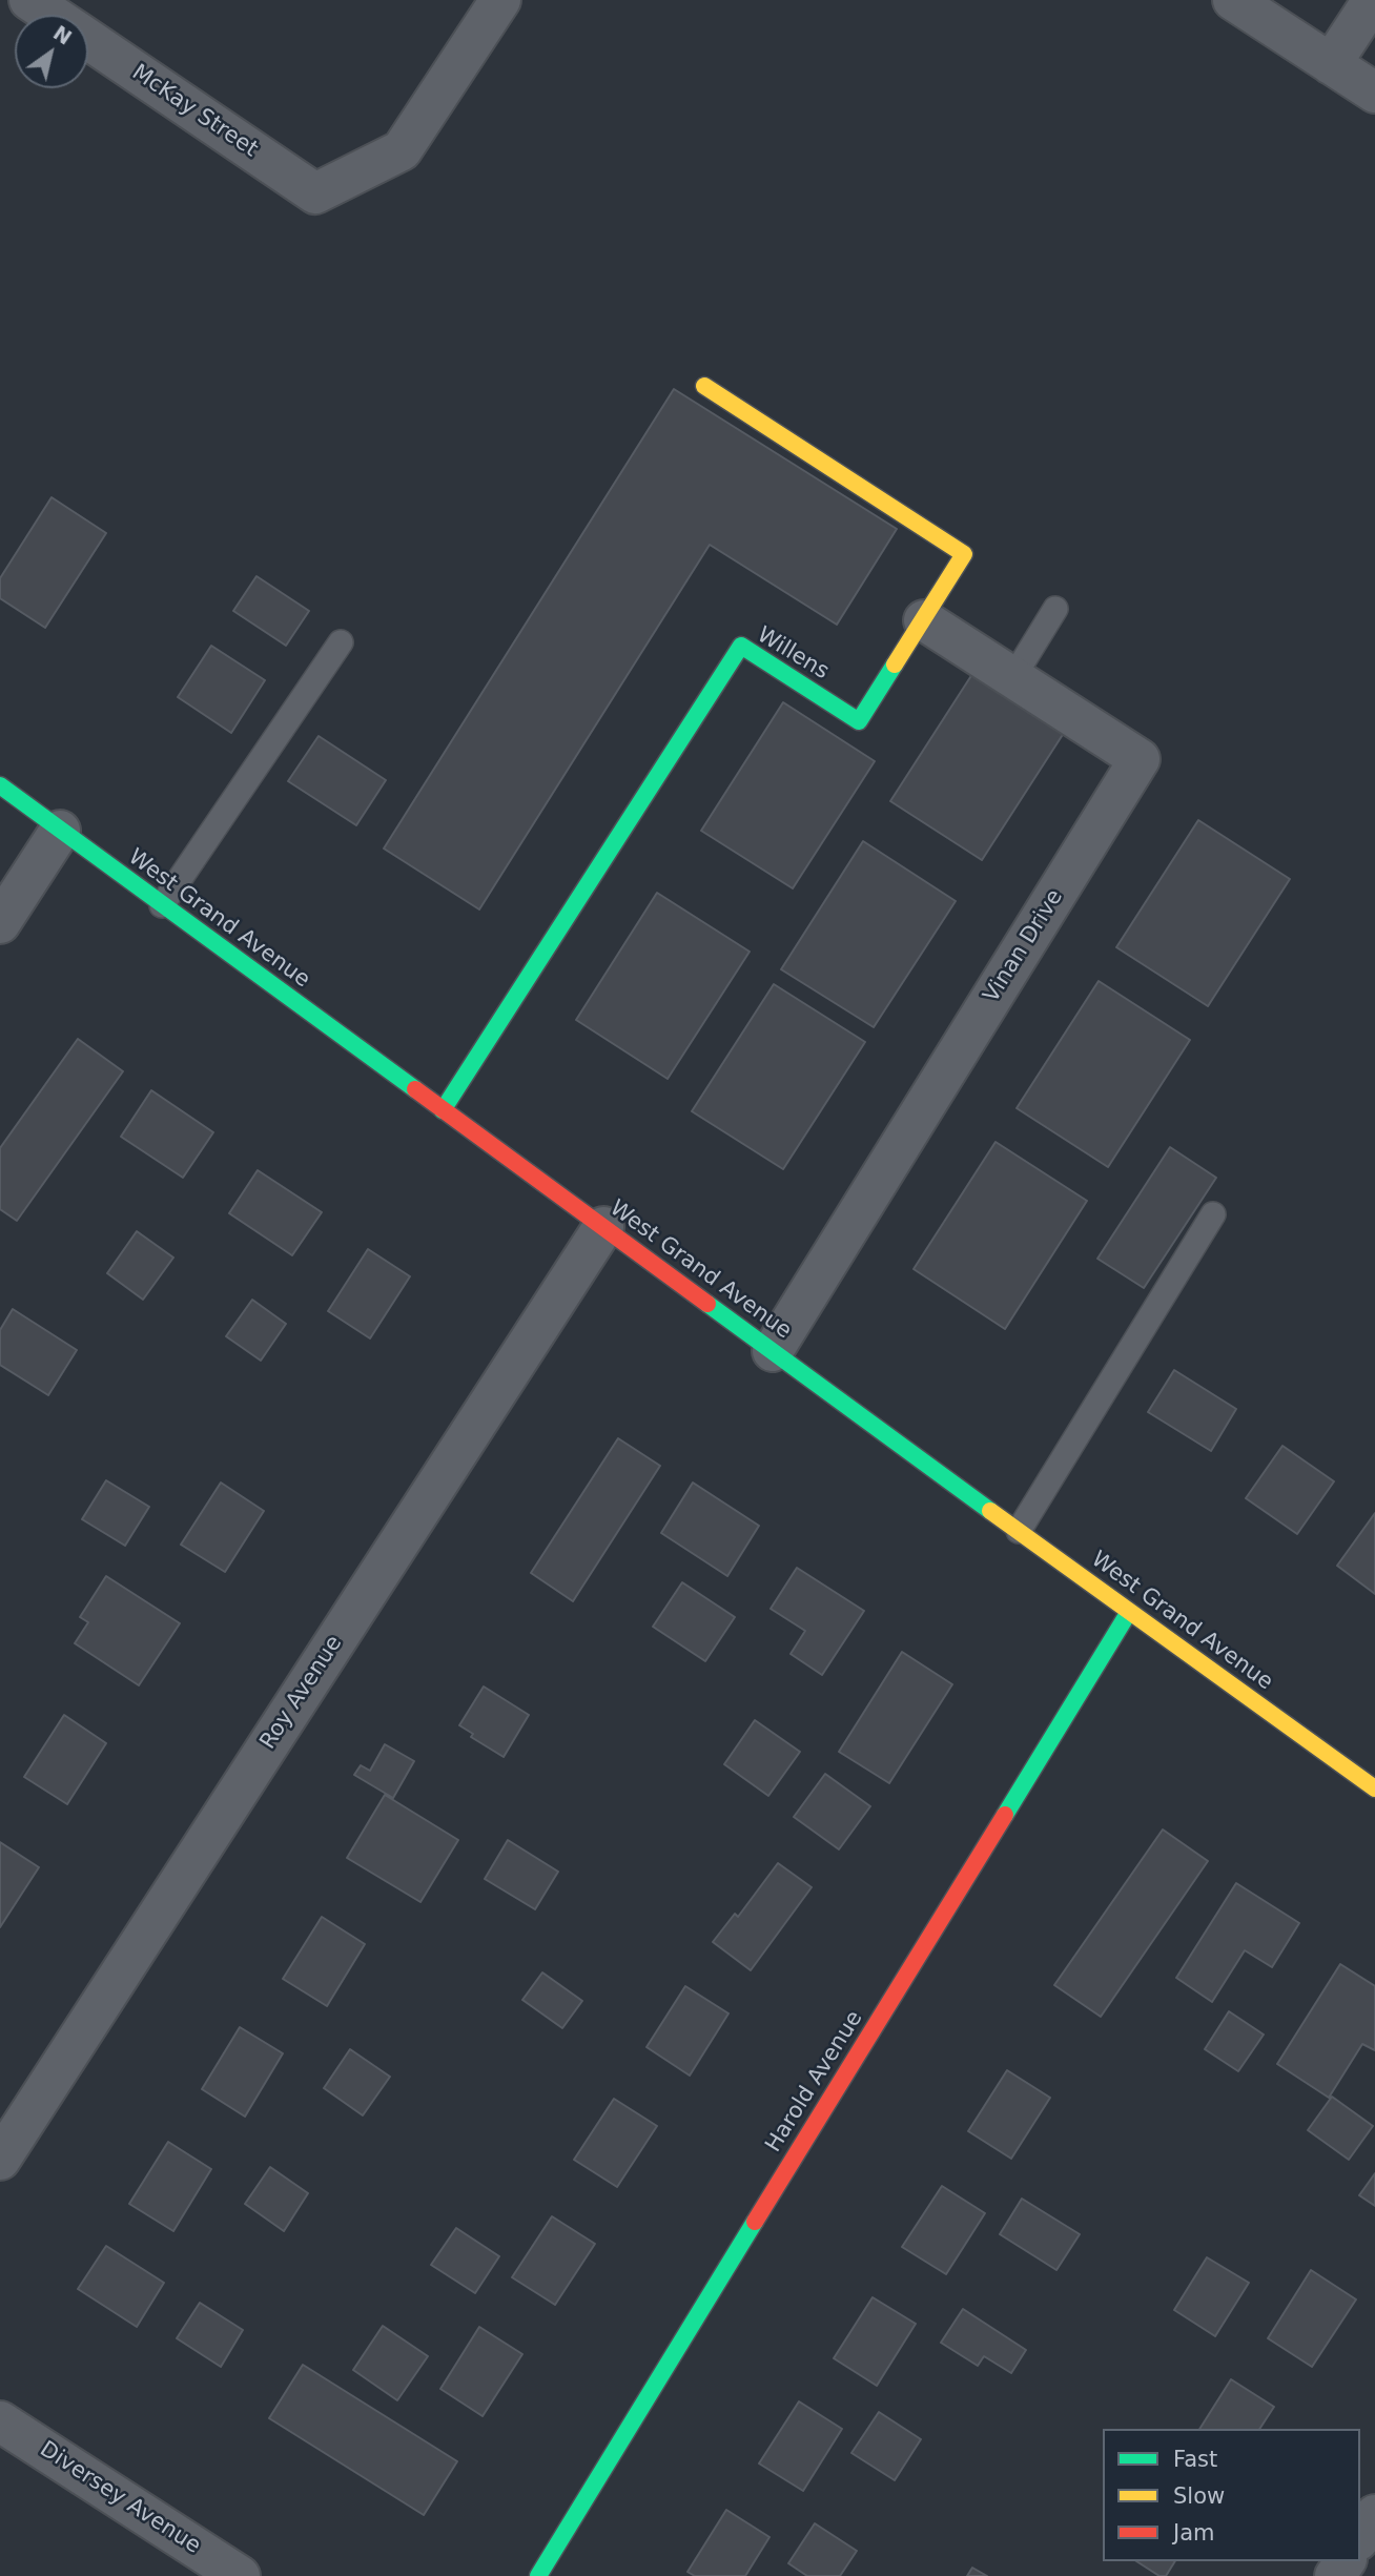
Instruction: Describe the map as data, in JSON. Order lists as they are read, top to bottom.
{
  "streets": {
    "street": [
      "McKay Street",
      "Willens",
      "West Grand Avenue",
      "Vinan Drive",
      "Roy Avenue",
      "Harold Avenue",
      "Diversey Avenue"
    ]
  },
  "crossings": [
    ["Willens", "West Grand Avenue"],
    ["Willens", "Vinan Drive"],
    ["West Grand Avenue", "Vinan Drive"],
    ["West Grand Avenue", "Roy Avenue"],
    ["West Grand Avenue", "Harold Avenue"]
  ],
  "legend": ["Fast", "Slow", "Jam"],
  "north": "top right"
}
